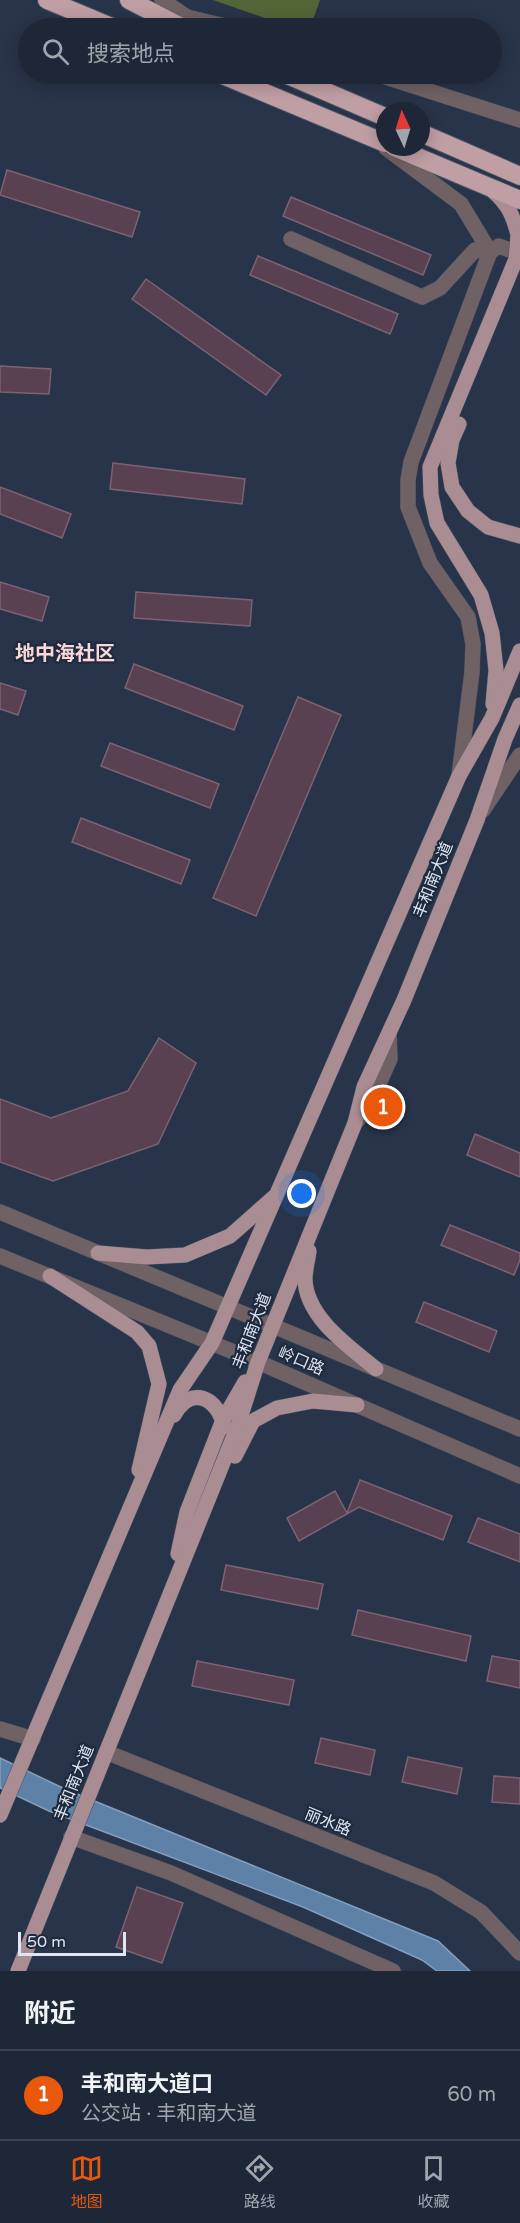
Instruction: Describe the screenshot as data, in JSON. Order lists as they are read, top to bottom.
{
  "streets": {
    "main road": ["丰和南大道"],
    "street": ["岭口路", "丽水路"]
  },
  "crossings": [
    ["丰和南大道", "岭口路"],
    ["丰和南大道", "丽水路"]
  ],
  "districts": ["地中海社区"],
  "scale_bar": "50 m",
  "north": "top",
  "page": {
    "search": "搜索地点",
    "pins": "1",
    "scale": "50 m",
    "heading": "附近",
    "list": [
      {
        "mark": "1",
        "name": "丰和南大道口",
        "note": "公交站 · 丰和南大道",
        "value": "60 m"
      }
    ],
    "nav": ["地图", "路线", "收藏"]
  }
}
